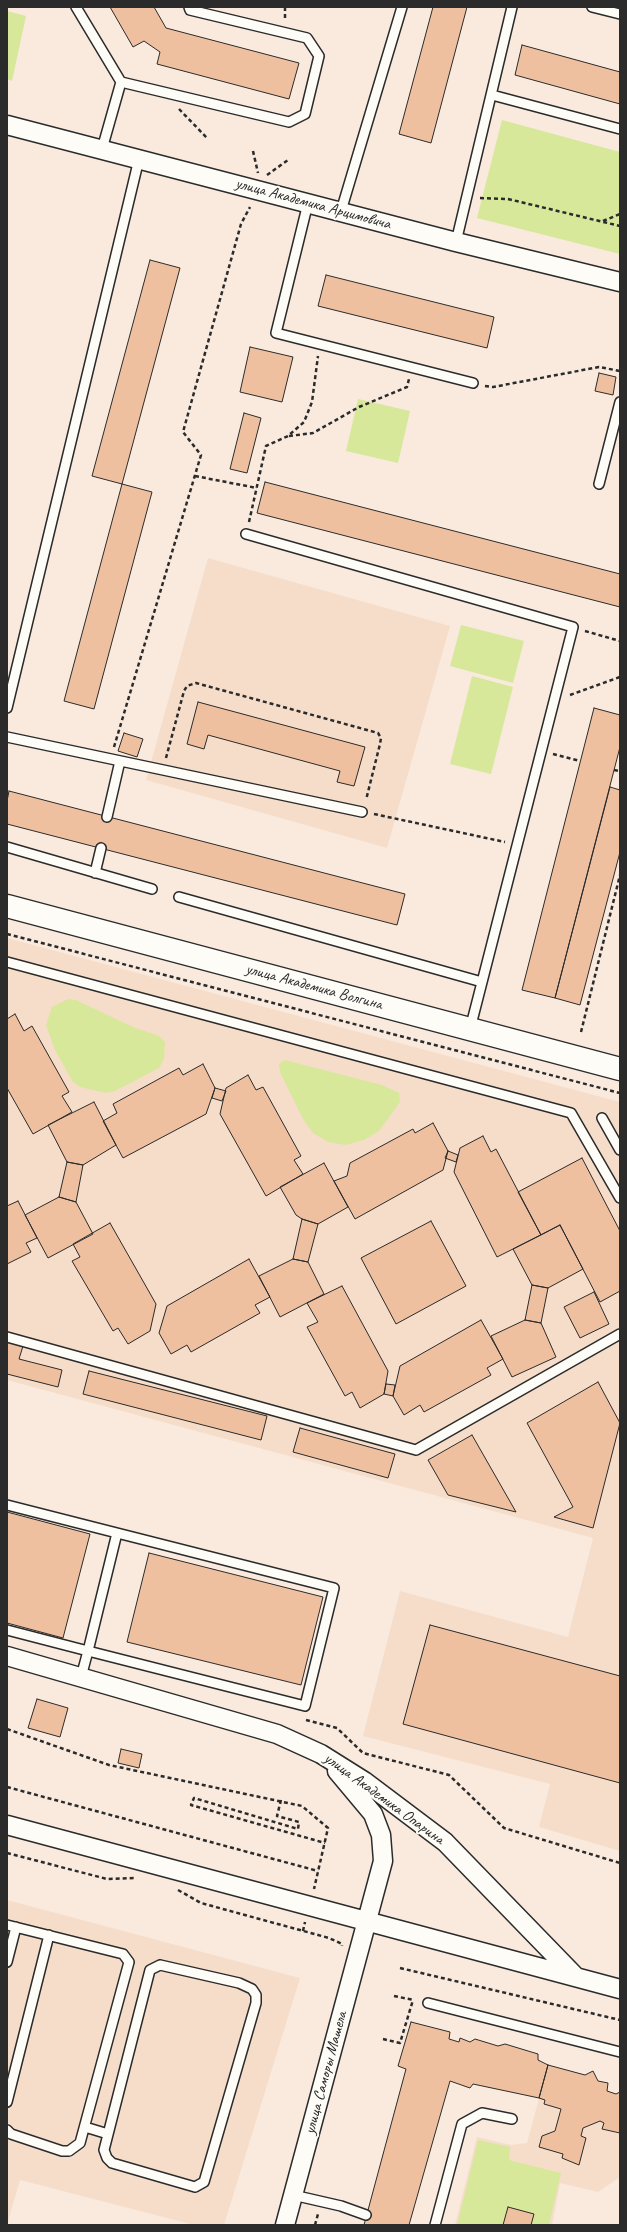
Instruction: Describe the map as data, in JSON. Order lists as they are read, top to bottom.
{
  "streets": {
    "street": [
      "улица Академика Арцимовича",
      "улица Академика Волгина",
      "улица Академика Опарина",
      "улица Саморы Машела"
    ]
  },
  "crossings": [
    ["улица Академика Опарина", "улица Саморы Машела"]
  ]
}
